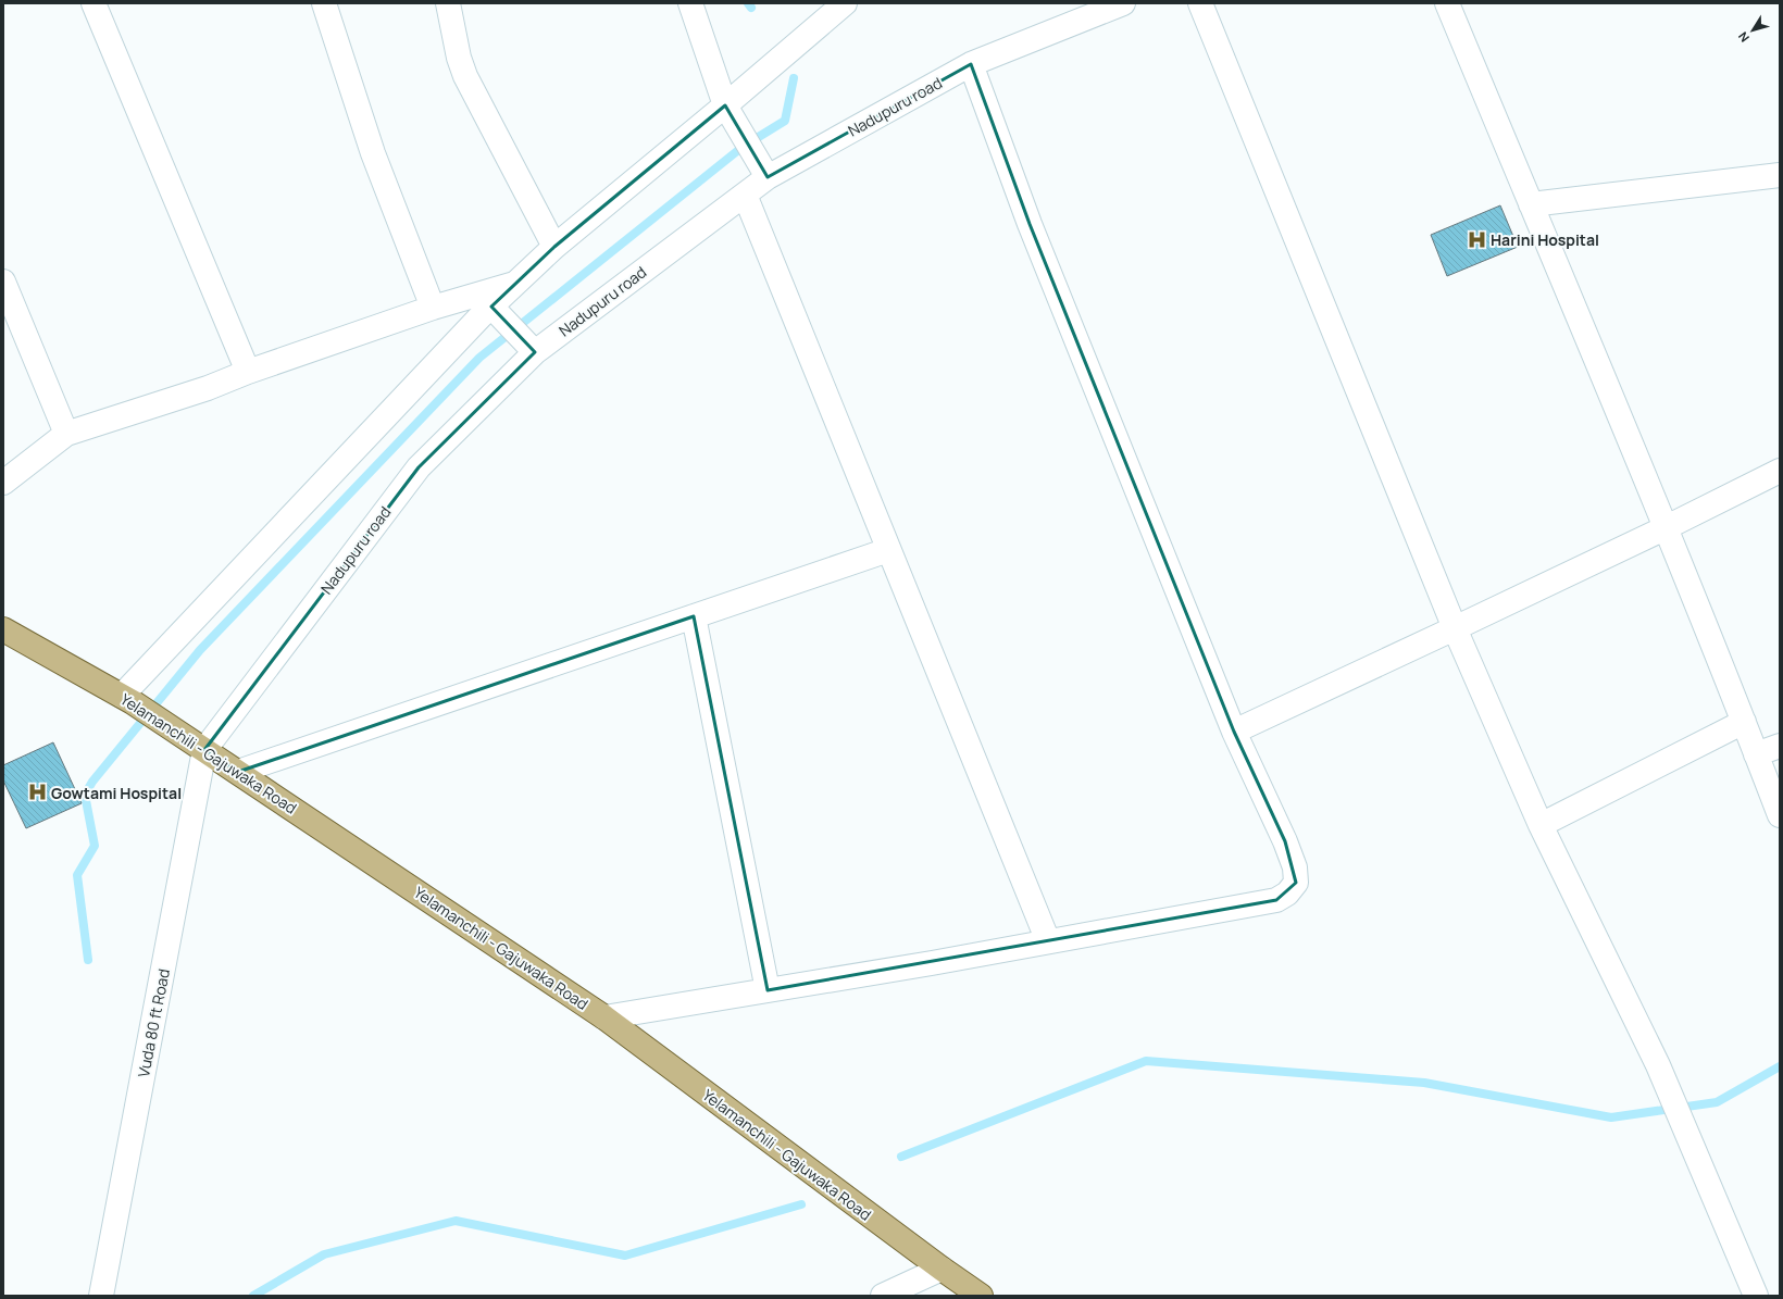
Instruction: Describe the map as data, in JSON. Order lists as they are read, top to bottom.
{
  "streets": {
    "main road": ["Yelamanchili - Gajuwaka Road"],
    "street": ["Nadupuru road", "Vuda 80 ft Road"]
  },
  "crossings": [
    ["Nadupuru road", "Yelamanchili - Gajuwaka Road"],
    ["Nadupuru road", "Vuda 80 ft Road"],
    ["Yelamanchili - Gajuwaka Road", "Vuda 80 ft Road"]
  ],
  "places": {
    "hospital": ["Harini Hospital", "Gowtami Hospital"]
  },
  "north": "bottom left"
}
